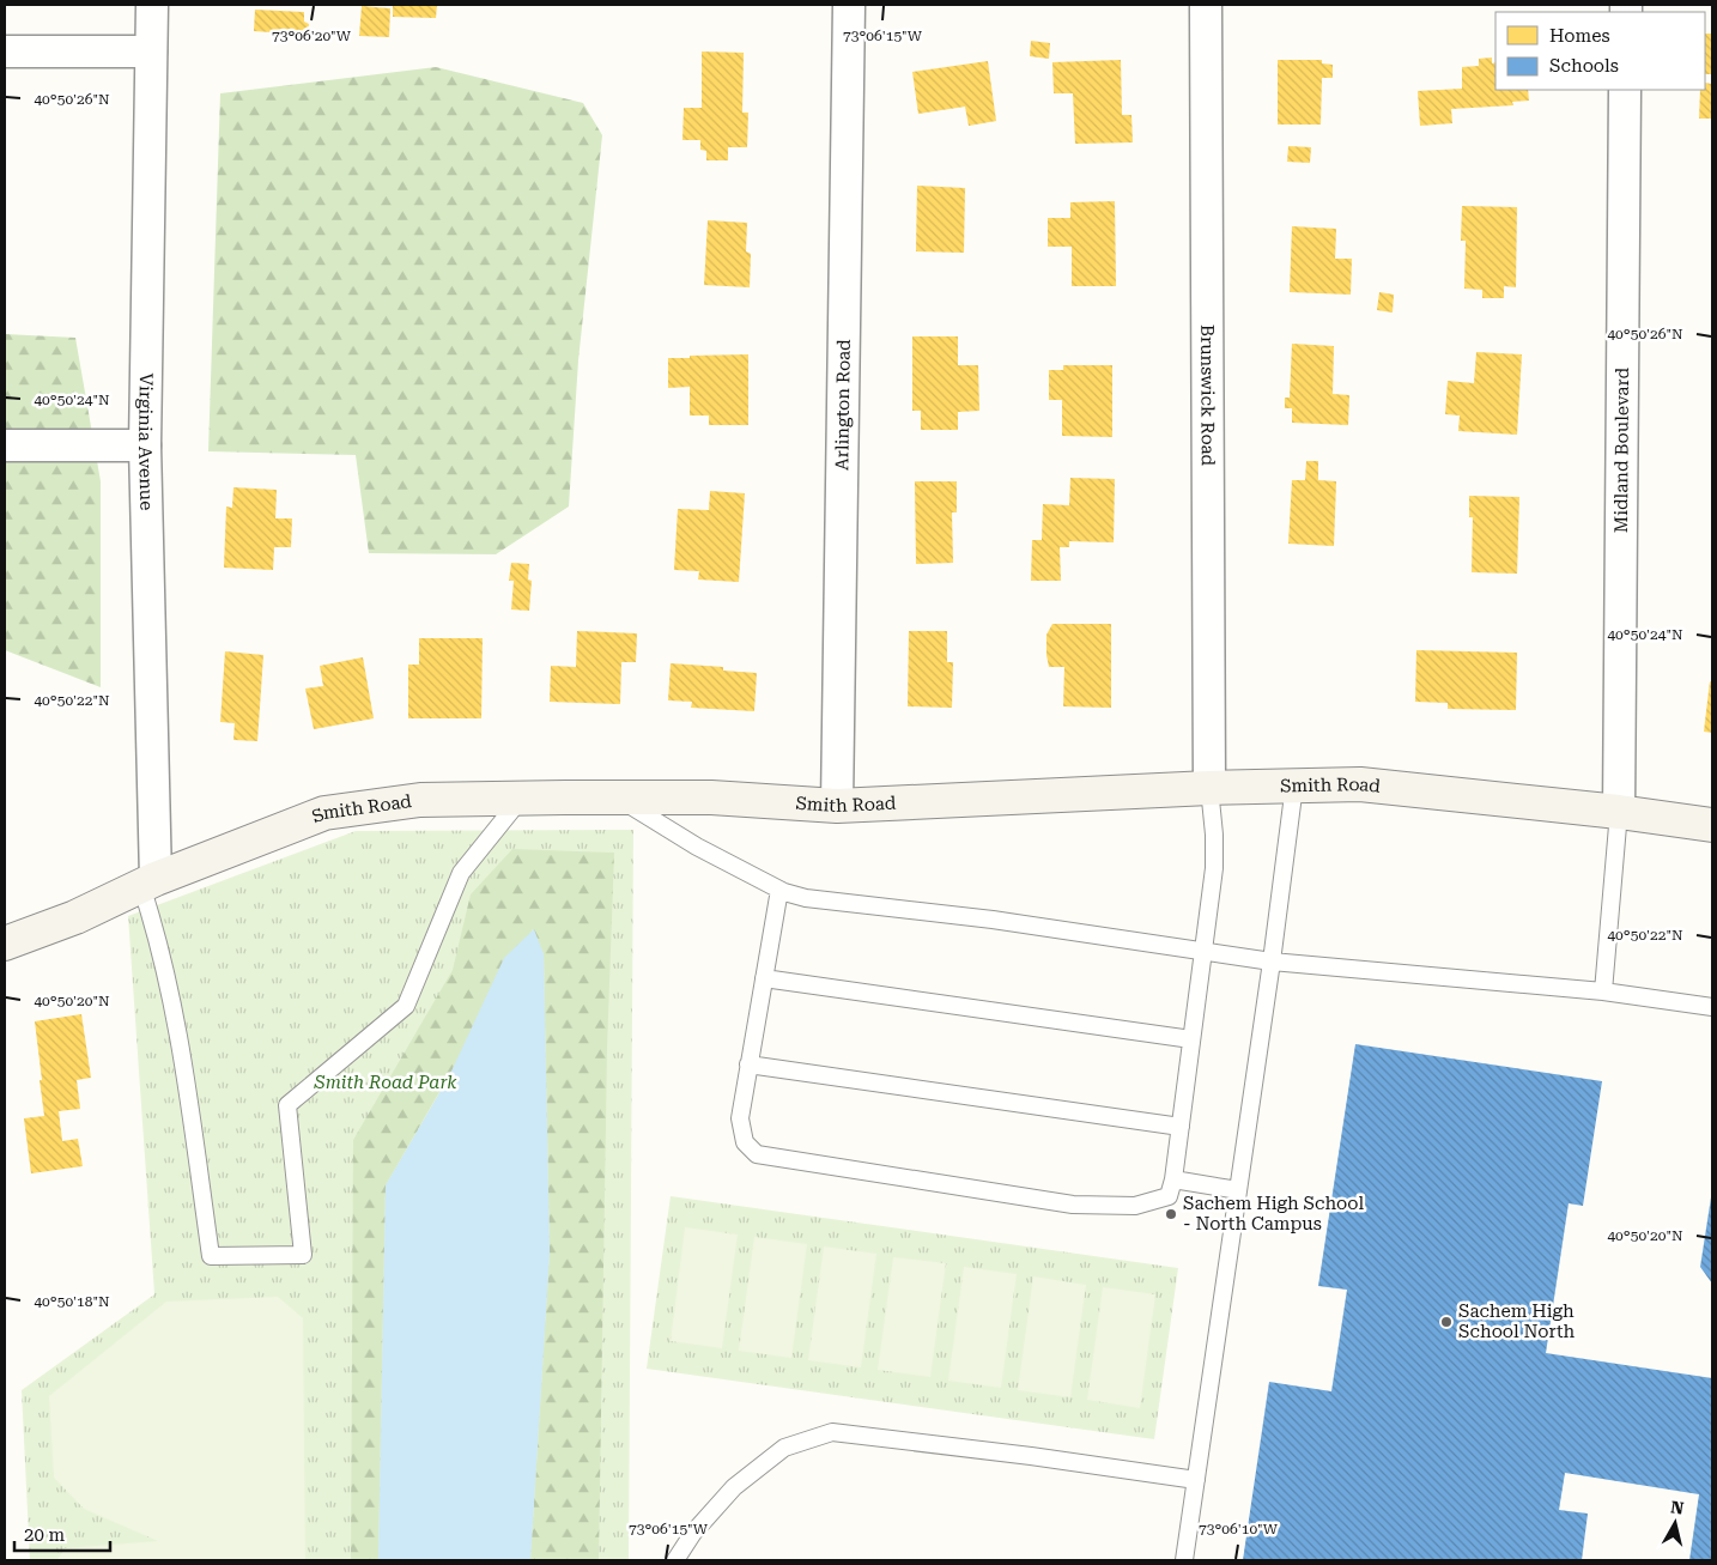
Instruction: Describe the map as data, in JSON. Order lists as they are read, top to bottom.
{
  "streets": {
    "street": [
      "Brunswick Road",
      "Arlington Road",
      "Virginia Avenue",
      "Midland Boulevard",
      "Smith Road"
    ]
  },
  "crossings": [
    ["Brunswick Road", "Smith Road"],
    ["Arlington Road", "Smith Road"],
    ["Virginia Avenue", "Smith Road"],
    ["Midland Boulevard", "Smith Road"]
  ],
  "parks": ["Smith Road Park"],
  "places": ["Sachem High School - North Campus", "Sachem High School North"],
  "legend": ["Homes", "Schools"],
  "scale_bar": "20 m",
  "north": "top",
  "coordinates": [
    "73°06'20\"W",
    "73°06'15\"W",
    "40°50'26\"N",
    "40°50'24\"N",
    "40°50'22\"N",
    "40°50'20\"N",
    "40°50'18\"N",
    "73°06'10\"W"
  ]
}
